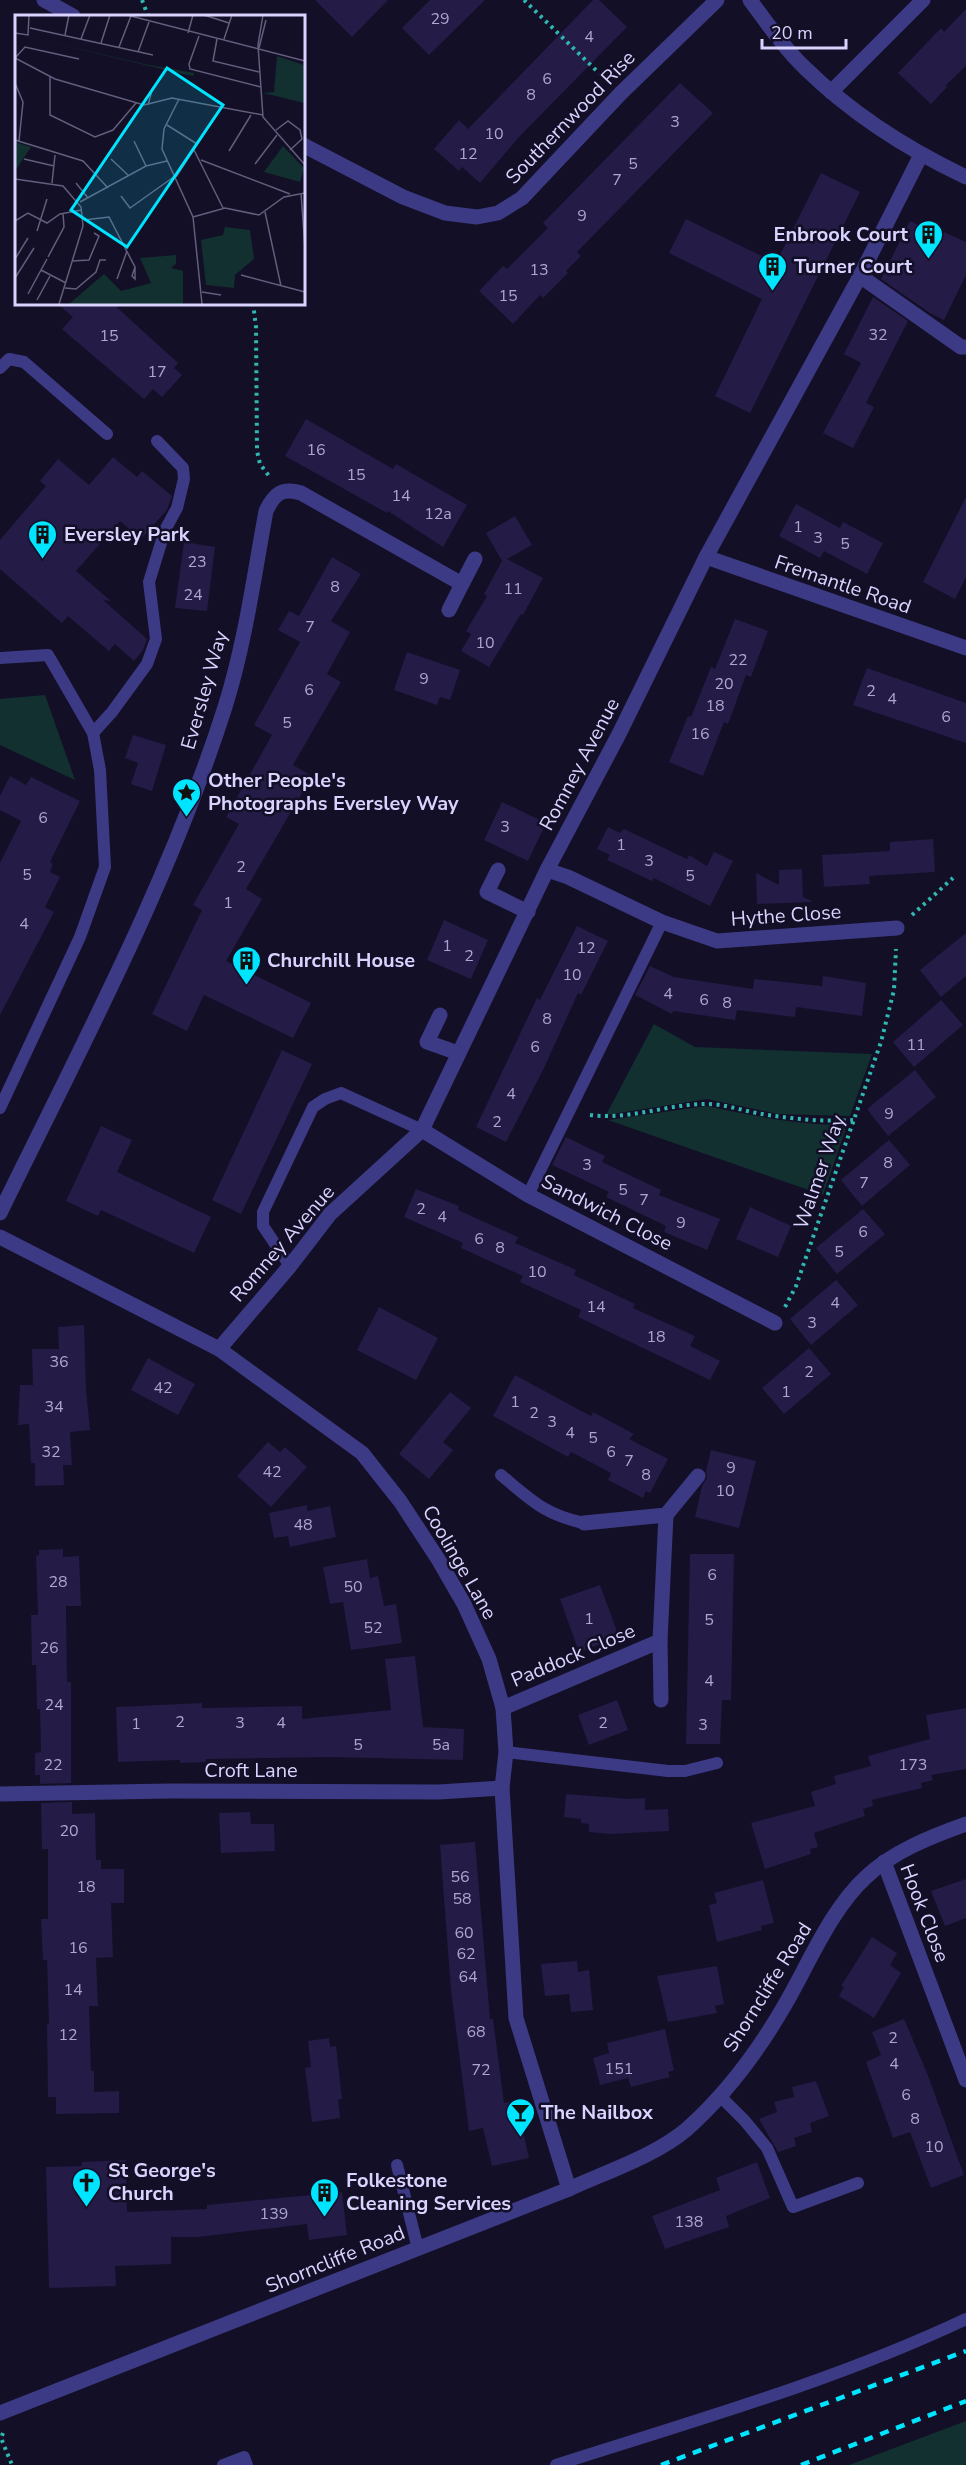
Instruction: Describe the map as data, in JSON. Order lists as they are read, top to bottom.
{
  "streets": {
    "street": [
      "Southernwood Rise",
      "Fremantle Road",
      "Eversley Way",
      "Romney Avenue",
      "Hythe Close",
      "Sandwich Close",
      "Coolinge Lane",
      "Paddock Close",
      "Croft Lane",
      "Hook Close",
      "Shorncliffe Road"
    ],
    "path": ["Walmer Way"]
  },
  "crossings": [
    ["Fremantle Road", "Romney Avenue"],
    ["Romney Avenue", "Hythe Close"],
    ["Romney Avenue", "Sandwich Close"],
    ["Romney Avenue", "Coolinge Lane"],
    ["Walmer Way", "Sandwich Close"],
    ["Coolinge Lane", "Paddock Close"],
    ["Coolinge Lane", "Croft Lane"],
    ["Coolinge Lane", "Shorncliffe Road"],
    ["Hook Close", "Shorncliffe Road"]
  ],
  "places": {
    "building": [
      "Enbrook Court",
      "Turner Court",
      "Eversley Park",
      "Churchill House",
      "Folkestone Cleaning Services"
    ],
    "place": ["Other People's Photographs Eversley Way"],
    "bar": ["The Nailbox"],
    "church": ["St George's Church"]
  },
  "house_numbers": [
    "29",
    "4",
    "6",
    "8",
    "3",
    "10",
    "12",
    "5",
    "7",
    "9",
    "13",
    "15",
    "32",
    "15",
    "17",
    "16",
    "15",
    "14",
    "12a",
    "1",
    "3",
    "5",
    "23",
    "8",
    "11",
    "24",
    "7",
    "10",
    "22",
    "9",
    "20",
    "6",
    "2",
    "4",
    "18",
    "6",
    "5",
    "16",
    "6",
    "3",
    "1",
    "3",
    "2",
    "5",
    "5",
    "1",
    "4",
    "1",
    "12",
    "2",
    "10",
    "4",
    "6",
    "8",
    "8",
    "11",
    "6",
    "4",
    "9",
    "2",
    "8",
    "3",
    "7",
    "5",
    "7",
    "2",
    "4",
    "9",
    "6",
    "6",
    "8",
    "5",
    "10",
    "4",
    "14",
    "3",
    "18",
    "36",
    "2",
    "42",
    "1",
    "1",
    "34",
    "2",
    "3",
    "4",
    "5",
    "32",
    "6",
    "7",
    "9",
    "42",
    "8",
    "10",
    "48",
    "6",
    "28",
    "50",
    "1",
    "5",
    "52",
    "26",
    "4",
    "24",
    "2",
    "3",
    "4",
    "2",
    "1",
    "3",
    "5",
    "5a",
    "22",
    "173",
    "20",
    "56",
    "18",
    "58",
    "60",
    "16",
    "62",
    "64",
    "14",
    "68",
    "12",
    "2",
    "4",
    "151",
    "72",
    "6",
    "8",
    "10",
    "139",
    "138"
  ],
  "scale_bar": "20 m"
}
